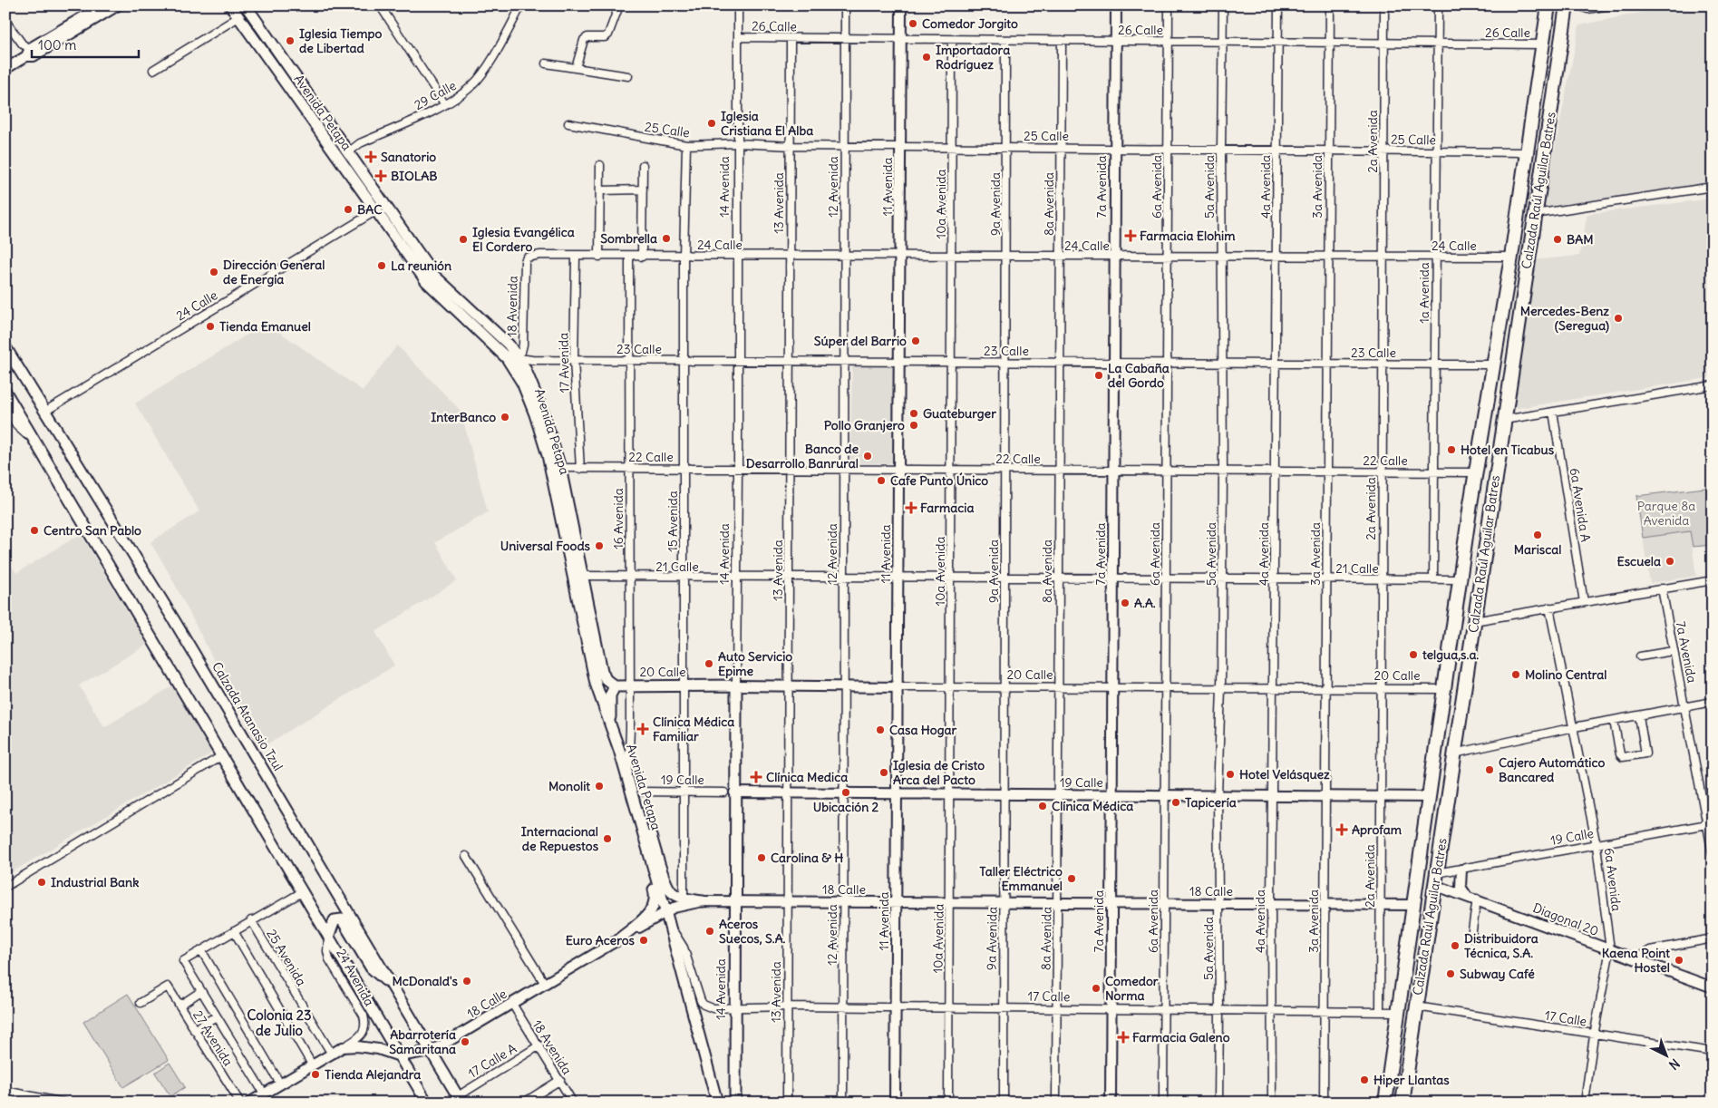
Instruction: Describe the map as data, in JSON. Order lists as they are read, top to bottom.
{
  "streets": {
    "highway": ["Calzada Raúl Aguilar Batres"],
    "main road": [
      "Avenida Petapa",
      "14 Avenida",
      "20 Calle",
      "Calzada Atanasio Tzul"
    ],
    "street": [
      "26 Calle",
      "29 Calle",
      "25 Calle",
      "2a Avenida",
      "12 Avenida",
      "11 Avenida",
      "7a Avenida",
      "6a Avenida",
      "5a Avenida",
      "4a Avenida",
      "3a Avenida",
      "13 Avenida",
      "10a Avenida",
      "9a Avenida",
      "8a Avenida",
      "24 Calle",
      "1a Avenida",
      "18 Avenida",
      "23 Calle",
      "17 Avenida",
      "22 Calle",
      "6a Avenida A",
      "16 Avenida",
      "15 Avenida",
      "21 Calle",
      "19 Calle",
      "18 Calle",
      "Diagonal 20",
      "25 Avenida",
      "24 Avenida",
      "17 Calle",
      "27 Avenida",
      "17 Calle A"
    ]
  },
  "crossings": [
    ["26 Calle", "2a Avenida"],
    ["26 Calle", "14 Avenida"],
    ["26 Calle", "12 Avenida"],
    ["26 Calle", "11 Avenida"],
    ["26 Calle", "7a Avenida"],
    ["26 Calle", "6a Avenida"],
    ["26 Calle", "5a Avenida"],
    ["26 Calle", "4a Avenida"],
    ["26 Calle", "3a Avenida"],
    ["26 Calle", "Calzada Raúl Aguilar Batres"],
    ["26 Calle", "13 Avenida"],
    ["26 Calle", "10a Avenida"],
    ["26 Calle", "9a Avenida"],
    ["26 Calle", "8a Avenida"],
    ["26 Calle", "1a Avenida"],
    ["29 Calle", "Avenida Petapa"],
    ["Avenida Petapa", "24 Calle"],
    ["Avenida Petapa", "18 Avenida"],
    ["Avenida Petapa", "23 Calle"],
    ["Avenida Petapa", "22 Calle"],
    ["Avenida Petapa", "16 Avenida"],
    ["Avenida Petapa", "21 Calle"],
    ["Avenida Petapa", "20 Calle"],
    ["Avenida Petapa", "19 Calle"],
    ["Avenida Petapa", "18 Calle"],
    ["Avenida Petapa", "17 Calle"],
    ["25 Calle", "2a Avenida"],
    ["25 Calle", "14 Avenida"],
    ["25 Calle", "12 Avenida"],
    ["25 Calle", "11 Avenida"],
    ["25 Calle", "7a Avenida"],
    ["25 Calle", "6a Avenida"],
    ["25 Calle", "5a Avenida"],
    ["25 Calle", "4a Avenida"],
    ["25 Calle", "3a Avenida"],
    ["25 Calle", "Calzada Raúl Aguilar Batres"],
    ["25 Calle", "13 Avenida"],
    ["25 Calle", "10a Avenida"],
    ["25 Calle", "9a Avenida"],
    ["25 Calle", "8a Avenida"],
    ["25 Calle", "1a Avenida"],
    ["25 Calle", "15 Avenida"],
    ["2a Avenida", "24 Calle"],
    ["2a Avenida", "23 Calle"],
    ["2a Avenida", "22 Calle"],
    ["2a Avenida", "21 Calle"],
    ["2a Avenida", "20 Calle"],
    ["2a Avenida", "19 Calle"],
    ["2a Avenida", "18 Calle"],
    ["2a Avenida", "17 Calle"],
    ["14 Avenida", "24 Calle"],
    ["14 Avenida", "23 Calle"],
    ["14 Avenida", "22 Calle"],
    ["14 Avenida", "21 Calle"],
    ["14 Avenida", "20 Calle"],
    ["14 Avenida", "19 Calle"],
    ["14 Avenida", "18 Calle"],
    ["14 Avenida", "17 Calle"],
    ["12 Avenida", "24 Calle"],
    ["12 Avenida", "23 Calle"],
    ["12 Avenida", "22 Calle"],
    ["12 Avenida", "21 Calle"],
    ["12 Avenida", "20 Calle"],
    ["12 Avenida", "19 Calle"],
    ["12 Avenida", "18 Calle"],
    ["12 Avenida", "17 Calle"],
    ["11 Avenida", "24 Calle"],
    ["11 Avenida", "23 Calle"],
    ["11 Avenida", "22 Calle"],
    ["11 Avenida", "21 Calle"],
    ["11 Avenida", "20 Calle"],
    ["11 Avenida", "19 Calle"],
    ["11 Avenida", "18 Calle"],
    ["11 Avenida", "17 Calle"],
    ["7a Avenida", "24 Calle"],
    ["7a Avenida", "23 Calle"],
    ["7a Avenida", "22 Calle"],
    ["7a Avenida", "21 Calle"],
    ["7a Avenida", "20 Calle"],
    ["7a Avenida", "19 Calle"],
    ["7a Avenida", "18 Calle"],
    ["7a Avenida", "17 Calle"],
    ["6a Avenida", "24 Calle"],
    ["6a Avenida", "23 Calle"],
    ["6a Avenida", "22 Calle"],
    ["6a Avenida", "21 Calle"],
    ["6a Avenida", "20 Calle"],
    ["6a Avenida", "19 Calle"],
    ["6a Avenida", "18 Calle"],
    ["6a Avenida", "Diagonal 20"],
    ["6a Avenida", "17 Calle"],
    ["5a Avenida", "24 Calle"],
    ["5a Avenida", "23 Calle"],
    ["5a Avenida", "22 Calle"],
    ["5a Avenida", "21 Calle"],
    ["5a Avenida", "20 Calle"],
    ["5a Avenida", "19 Calle"],
    ["5a Avenida", "18 Calle"],
    ["5a Avenida", "17 Calle"],
    ["4a Avenida", "24 Calle"],
    ["4a Avenida", "23 Calle"],
    ["4a Avenida", "22 Calle"],
    ["4a Avenida", "21 Calle"],
    ["4a Avenida", "20 Calle"],
    ["4a Avenida", "19 Calle"],
    ["4a Avenida", "18 Calle"],
    ["4a Avenida", "17 Calle"],
    ["3a Avenida", "24 Calle"],
    ["3a Avenida", "23 Calle"],
    ["3a Avenida", "22 Calle"],
    ["3a Avenida", "21 Calle"],
    ["3a Avenida", "20 Calle"],
    ["3a Avenida", "19 Calle"],
    ["3a Avenida", "18 Calle"],
    ["3a Avenida", "17 Calle"],
    ["Calzada Raúl Aguilar Batres", "24 Calle"],
    ["Calzada Raúl Aguilar Batres", "23 Calle"],
    ["Calzada Raúl Aguilar Batres", "22 Calle"],
    ["Calzada Raúl Aguilar Batres", "21 Calle"],
    ["Calzada Raúl Aguilar Batres", "20 Calle"],
    ["Calzada Raúl Aguilar Batres", "19 Calle"],
    ["Calzada Raúl Aguilar Batres", "18 Calle"],
    ["Calzada Raúl Aguilar Batres", "Diagonal 20"],
    ["Calzada Raúl Aguilar Batres", "17 Calle"],
    ["13 Avenida", "24 Calle"],
    ["13 Avenida", "23 Calle"],
    ["13 Avenida", "22 Calle"],
    ["13 Avenida", "21 Calle"],
    ["13 Avenida", "20 Calle"],
    ["13 Avenida", "19 Calle"],
    ["13 Avenida", "18 Calle"],
    ["13 Avenida", "17 Calle"],
    ["10a Avenida", "24 Calle"],
    ["10a Avenida", "23 Calle"],
    ["10a Avenida", "22 Calle"],
    ["10a Avenida", "21 Calle"],
    ["10a Avenida", "20 Calle"],
    ["10a Avenida", "19 Calle"],
    ["10a Avenida", "18 Calle"],
    ["10a Avenida", "17 Calle"],
    ["9a Avenida", "24 Calle"],
    ["9a Avenida", "23 Calle"],
    ["9a Avenida", "22 Calle"],
    ["9a Avenida", "21 Calle"],
    ["9a Avenida", "20 Calle"],
    ["9a Avenida", "19 Calle"],
    ["9a Avenida", "18 Calle"],
    ["9a Avenida", "17 Calle"],
    ["8a Avenida", "24 Calle"],
    ["8a Avenida", "23 Calle"],
    ["8a Avenida", "22 Calle"],
    ["8a Avenida", "21 Calle"],
    ["8a Avenida", "20 Calle"],
    ["8a Avenida", "19 Calle"],
    ["8a Avenida", "18 Calle"],
    ["8a Avenida", "17 Calle"],
    ["24 Calle", "1a Avenida"],
    ["24 Calle", "18 Avenida"],
    ["24 Calle", "17 Avenida"],
    ["24 Calle", "16 Avenida"],
    ["24 Calle", "15 Avenida"],
    ["24 Calle", "Calzada Atanasio Tzul"],
    ["1a Avenida", "23 Calle"],
    ["1a Avenida", "22 Calle"],
    ["1a Avenida", "21 Calle"],
    ["18 Avenida", "23 Calle"],
    ["18 Avenida", "18 Calle"],
    ["18 Avenida", "17 Calle A"],
    ["23 Calle", "17 Avenida"],
    ["23 Calle", "16 Avenida"],
    ["23 Calle", "15 Avenida"],
    ["17 Avenida", "22 Calle"],
    ["22 Calle", "16 Avenida"],
    ["22 Calle", "15 Avenida"],
    ["16 Avenida", "21 Calle"],
    ["16 Avenida", "20 Calle"],
    ["15 Avenida", "21 Calle"],
    ["15 Avenida", "20 Calle"],
    ["15 Avenida", "19 Calle"],
    ["Calzada Atanasio Tzul", "18 Calle"],
    ["Calzada Atanasio Tzul", "17 Calle A"],
    ["19 Calle", "Diagonal 20"],
    ["18 Calle", "25 Avenida"],
    ["18 Calle", "24 Avenida"]
  ],
  "districts": ["Colonia 23 de Julio"],
  "parks": ["Parque 8a Avenida"],
  "places": {
    "other": [
      "Comedor Jorgito",
      "Iglesia Tiempo de Libertad",
      "Importadora Rodríguez",
      "Iglesia Cristiana El Alba",
      "BAC",
      "Sombrella",
      "Iglesia Evangélica El Cordero",
      "BAM",
      "La reunión",
      "Dirección General de Energía",
      "Mercedes-Benz (Seregua)",
      "Tienda Emanuel",
      "Súper del Barrio",
      "La Cabaña del Gordo",
      "Guateburger",
      "InterBanco",
      "Pollo Granjero",
      "Hotel en Ticabus",
      "Banco de Desarrollo Banrural",
      "Cafe Punto Único",
      "Centro San Pablo",
      "Mariscal",
      "Universal Foods",
      "Escuela",
      "A.A.",
      "telgua,s.a.",
      "Auto Servicio Epime",
      "Molino Central",
      "Casa Hogar",
      "Cajero Automático Bancared",
      "Iglesia de Cristo Arca del Pacto",
      "Hotel Velásquez",
      "Monolit",
      "Ubicación 2",
      "Tapicería",
      "Clínica Médica",
      "Internacional de Repuestos",
      "Carolina & H",
      "Taller Eléctrico Emmanuel",
      "Industrial Bank",
      "Aceros Suecos, S.A.",
      "Euro Aceros",
      "Distribuidora Técnica, S.A.",
      "Kaena Point Hostel",
      "Subway Café",
      "McDonald's",
      "Comedor Norma",
      "Abarrotería Samaritana",
      "Tienda Alejandra",
      "Hiper Llantas"
    ],
    "health": [
      "Sanatorio",
      "BIOLAB",
      "Farmacia Elohim",
      "Farmacia",
      "Clínica Médica Familiar",
      "Clínica Medica",
      "Aprofam",
      "Farmacia Galeno"
    ]
  },
  "scale_bar": "100 m",
  "north": "bottom right"
}
